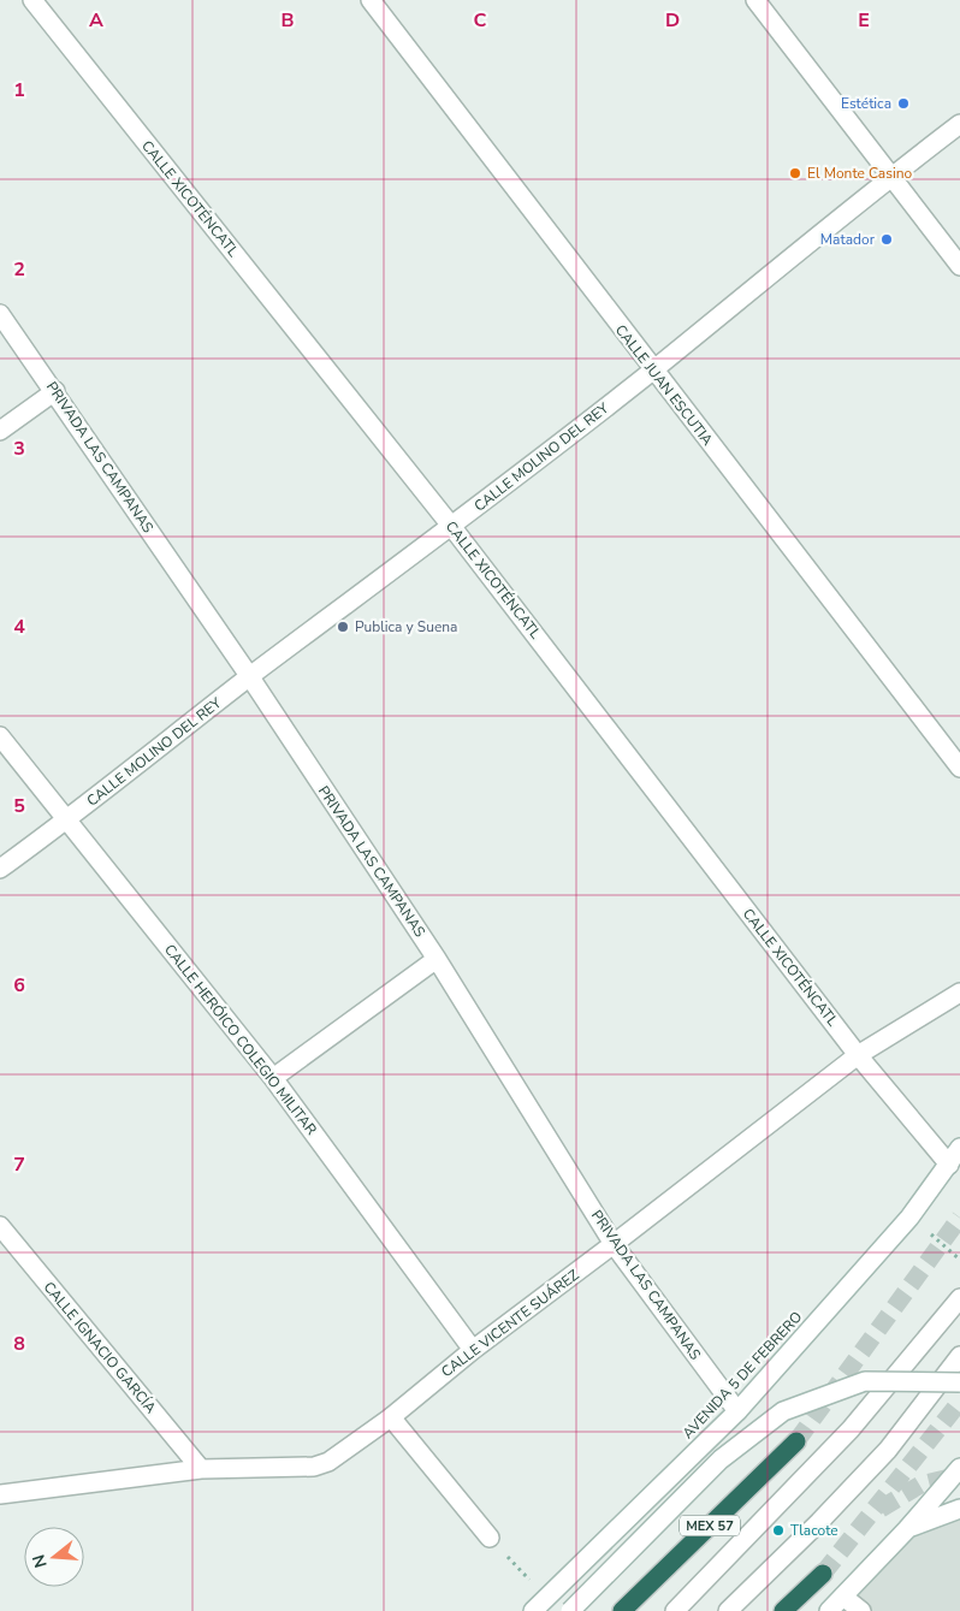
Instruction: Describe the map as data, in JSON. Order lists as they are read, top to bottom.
{
  "streets": {
    "highway": ["MEX 57"],
    "street": [
      "CALLE XICOTÉNCATL",
      "CALLE JUAN ESCUTIA",
      "PRIVADA LAS CAMPANAS",
      "CALLE MOLINO DEL REY",
      "CALLE HERÓICO COLEGIO MILITAR",
      "CALLE VICENTE SUÁREZ",
      "CALLE IGNACIO GARCÍA",
      "AVENIDA 5 DE FEBRERO"
    ]
  },
  "crossings": [
    ["CALLE XICOTÉNCATL", "CALLE MOLINO DEL REY"],
    ["CALLE XICOTÉNCATL", "CALLE VICENTE SUÁREZ"],
    ["CALLE XICOTÉNCATL", "AVENIDA 5 DE FEBRERO"],
    ["CALLE JUAN ESCUTIA", "CALLE MOLINO DEL REY"],
    ["PRIVADA LAS CAMPANAS", "CALLE MOLINO DEL REY"],
    ["PRIVADA LAS CAMPANAS", "CALLE VICENTE SUÁREZ"],
    ["PRIVADA LAS CAMPANAS", "AVENIDA 5 DE FEBRERO"],
    ["CALLE MOLINO DEL REY", "CALLE HERÓICO COLEGIO MILITAR"],
    ["CALLE HERÓICO COLEGIO MILITAR", "CALLE VICENTE SUÁREZ"],
    ["CALLE VICENTE SUÁREZ", "CALLE IGNACIO GARCÍA"]
  ],
  "places": [
    "Estética",
    "El Monte Casino",
    "Matador",
    "Publica y Suena",
    "Tlacote"
  ],
  "north": "left",
  "grid": {
    "columns": [
      "A",
      "B",
      "C",
      "D",
      "E"
    ],
    "rows": [
      "1",
      "2",
      "3",
      "4",
      "5",
      "6",
      "7",
      "8"
    ]
  }
}
